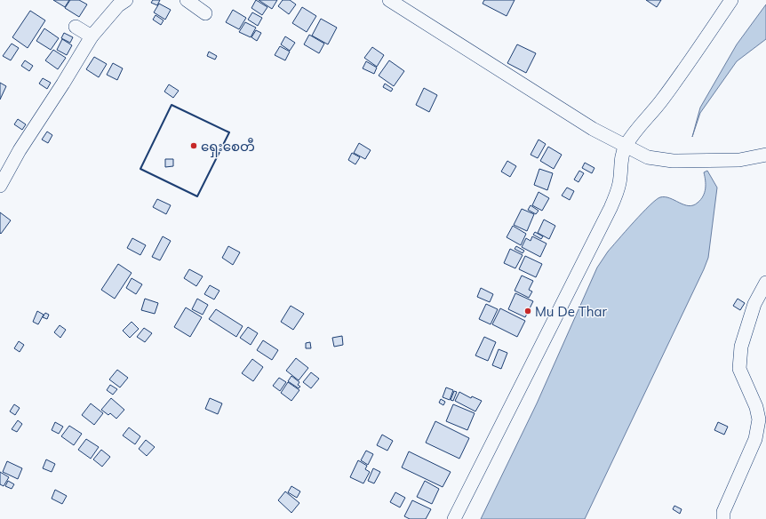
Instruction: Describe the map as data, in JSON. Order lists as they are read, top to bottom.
{
  "places": ["ရှေးစေတီ", "Mu De Thar"]
}
